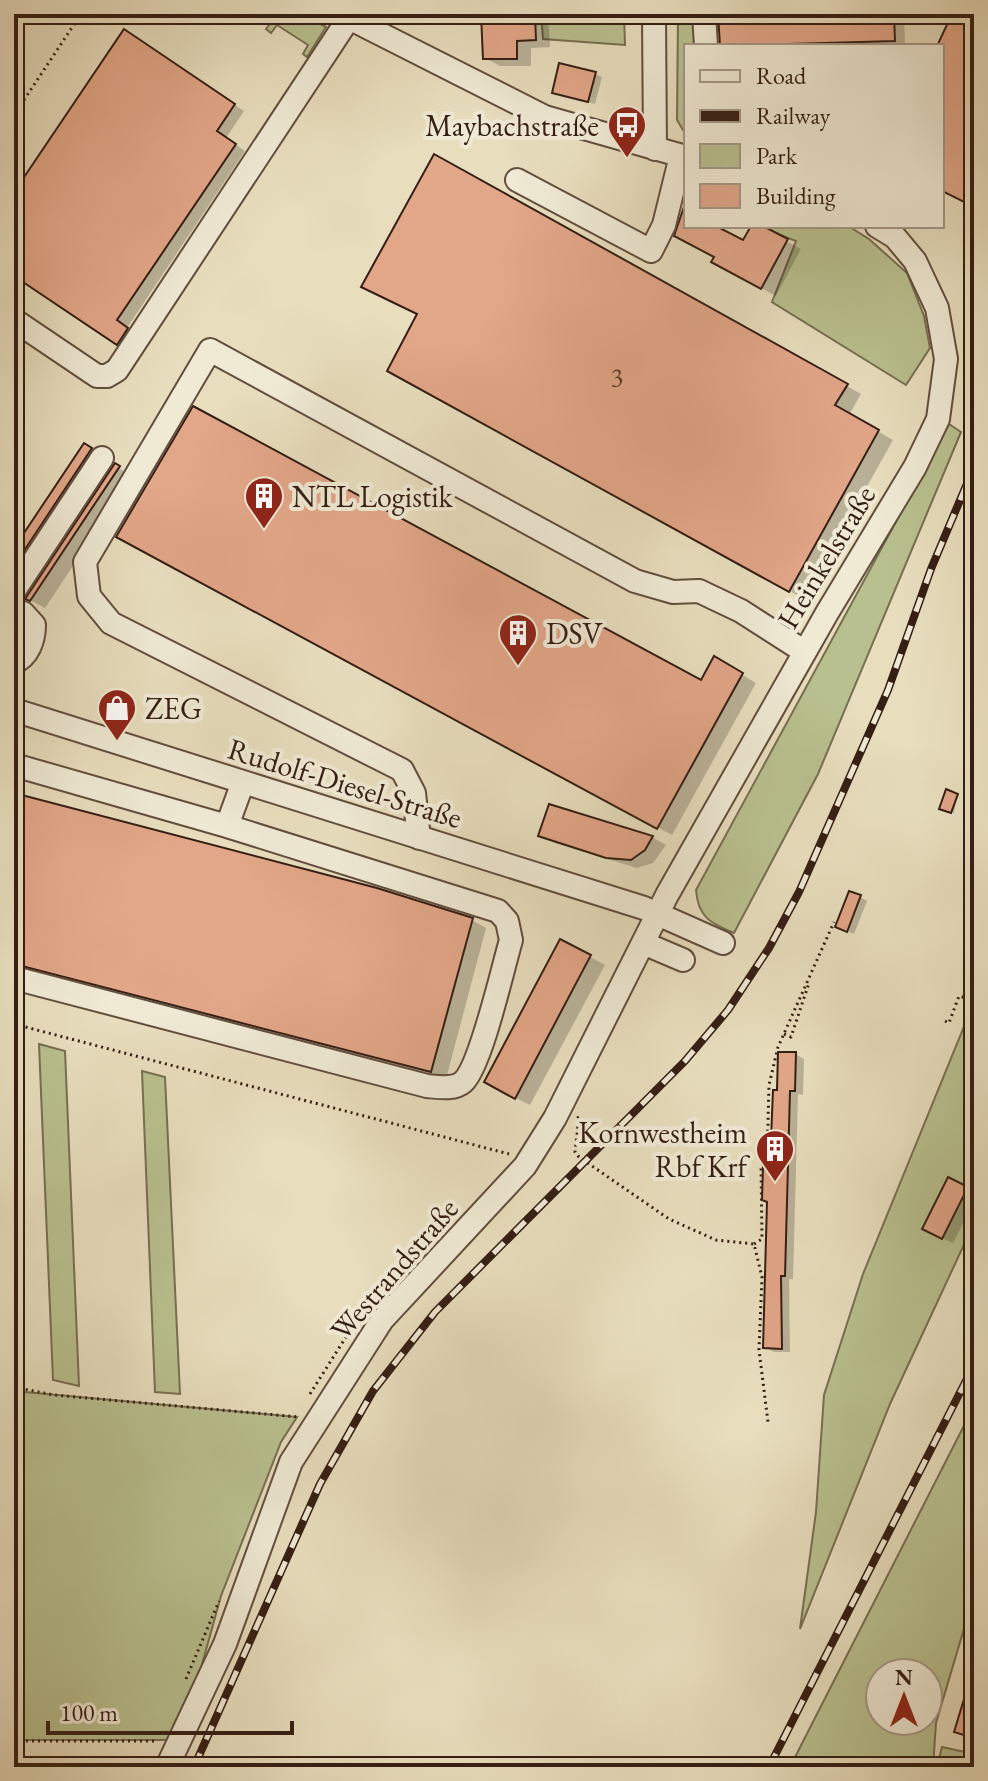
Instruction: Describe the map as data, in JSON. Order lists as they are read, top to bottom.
{
  "streets": {
    "street": ["Heinkelstraße", "Rudolf-Diesel-Straße", "Westrandstraße"]
  },
  "crossings": [
    ["Heinkelstraße", "Rudolf-Diesel-Straße"],
    ["Heinkelstraße", "Westrandstraße"],
    ["Rudolf-Diesel-Straße", "Westrandstraße"]
  ],
  "places": {
    "bus stop": ["Maybachstraße"],
    "building": ["NTL Logistik", "DSV", "Kornwestheim Rbf Krf"],
    "shop": ["ZEG"]
  },
  "house_numbers": ["3"],
  "legend": [
    "Road",
    "Railway",
    "Park",
    "Building"
  ],
  "scale_bar": "100 m",
  "north": "top"
}
